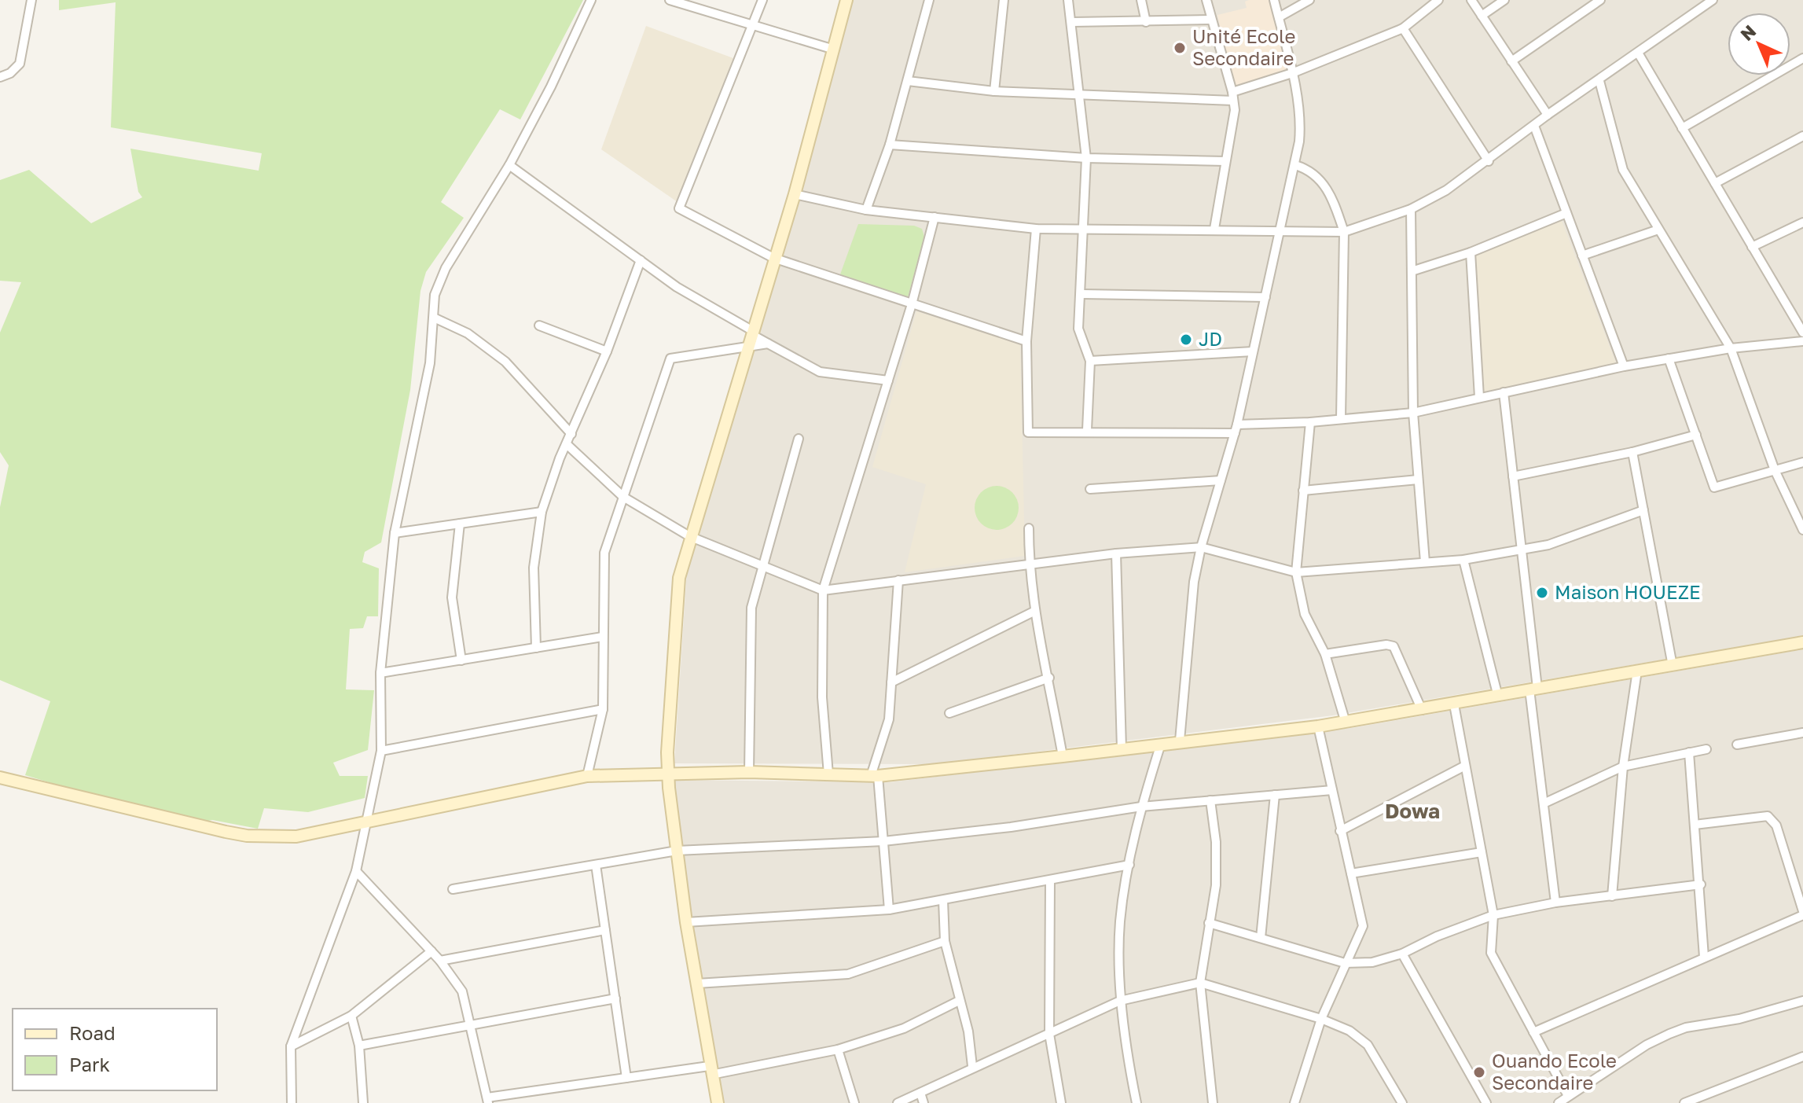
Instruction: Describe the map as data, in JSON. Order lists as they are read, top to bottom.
{
  "districts": ["Dowa"],
  "places": [
    "Unité Ecole Secondaire",
    "JD",
    "Maison HOUEZE",
    "Ouando Ecole Secondaire"
  ],
  "legend": ["Road", "Park"],
  "north": "top left"
}
